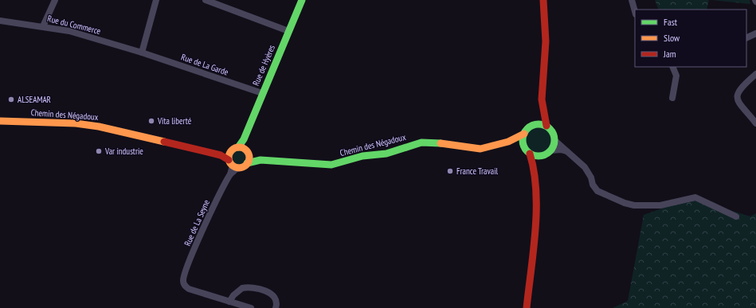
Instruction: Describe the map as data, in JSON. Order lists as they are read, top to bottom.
{
  "streets": {
    "street": [
      "Rue du Commerce",
      "Rue de La Garde",
      "Rue de Hyères",
      "Chemin des Négadoux",
      "Rue de La Seyne"
    ]
  },
  "crossings": [
    ["Rue du Commerce", "Rue de La Garde"],
    ["Rue de La Garde", "Rue de Hyères"],
    ["Rue de Hyères", "Chemin des Négadoux"],
    ["Chemin des Négadoux", "Rue de La Seyne"]
  ],
  "places": [
    "ALSEAMAR",
    "Vita liberté",
    "Var industrie",
    "France Travail"
  ],
  "legend": ["Fast", "Slow", "Jam"]
}
